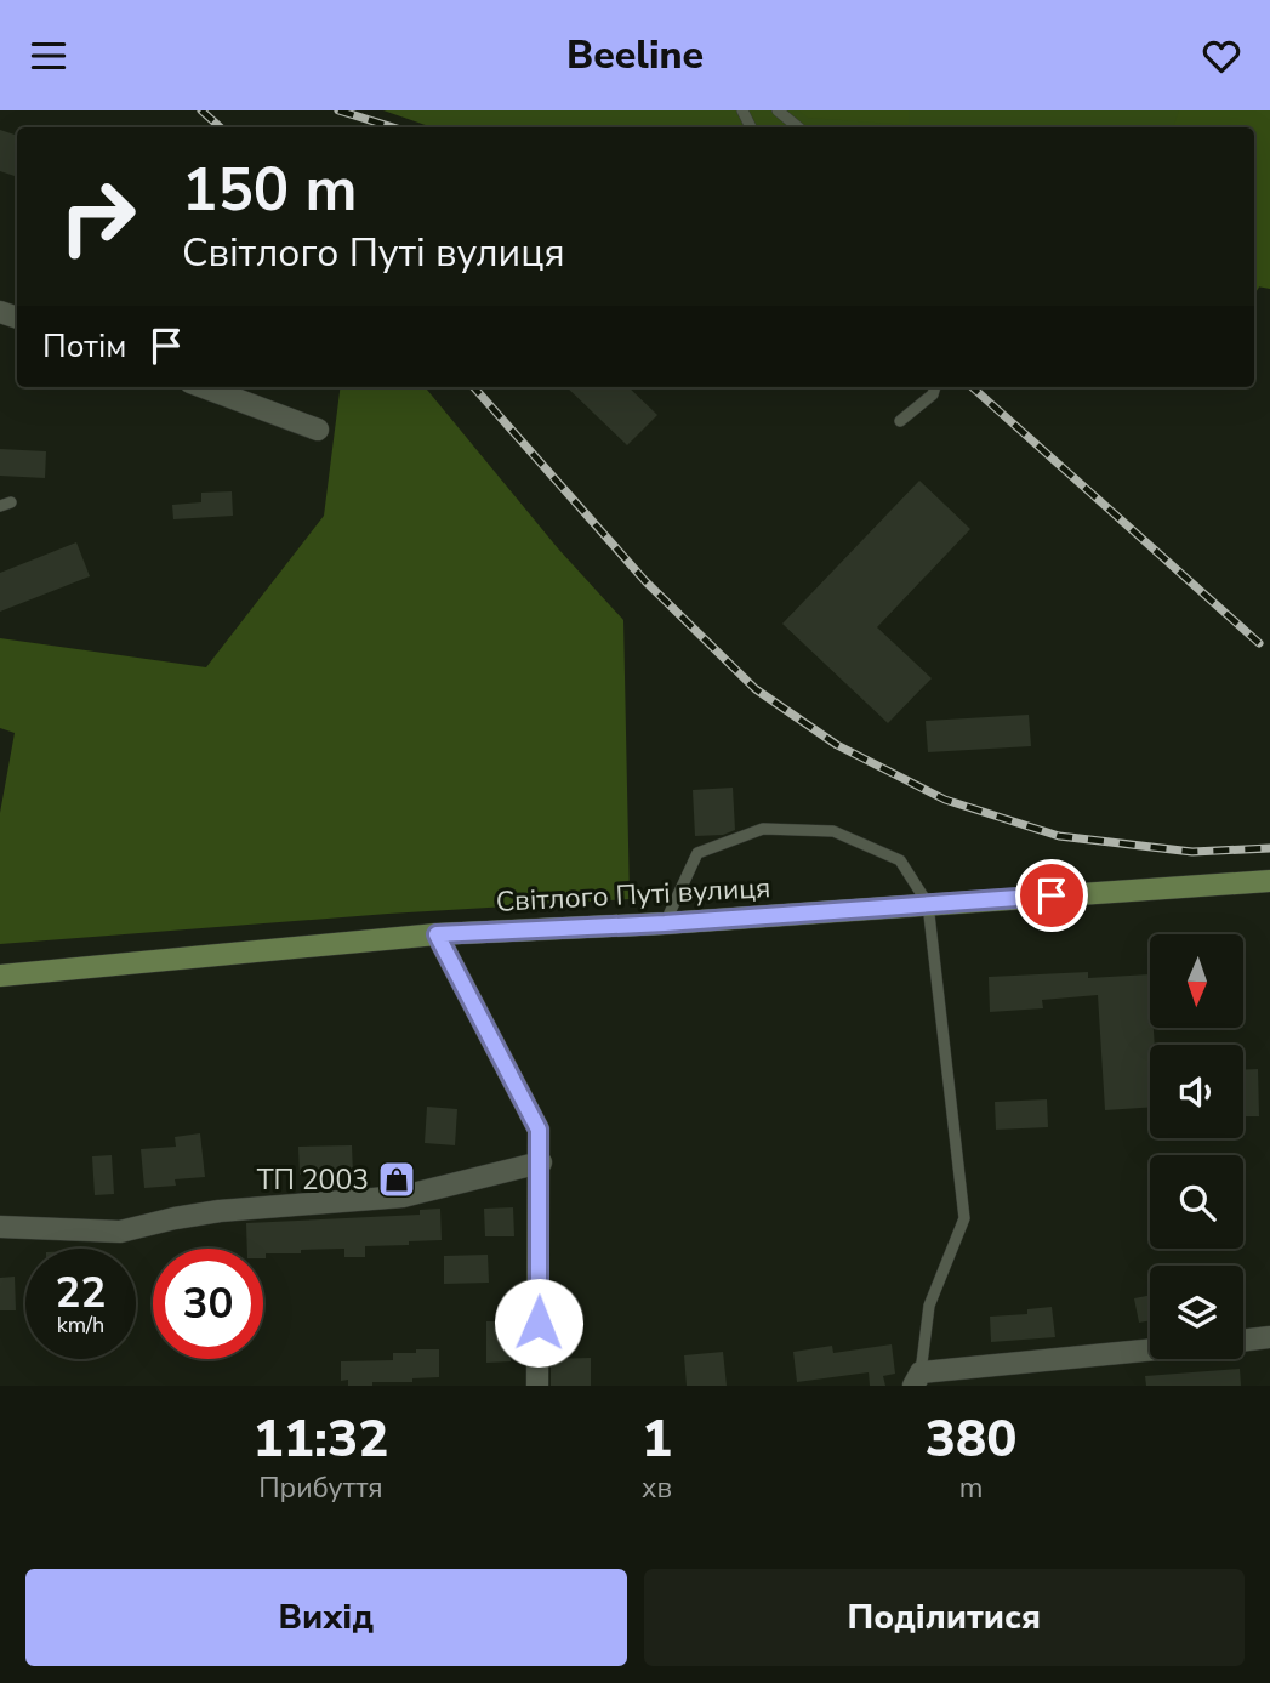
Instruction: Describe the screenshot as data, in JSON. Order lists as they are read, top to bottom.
{
  "streets": {
    "main road": ["Світлого Путі вулиця"]
  },
  "places": {
    "shop": ["ТП 2003"]
  },
  "north": "bottom",
  "page": {
    "header": "Beeline",
    "turn": ["150 m", "Світлого Путі вулиця"],
    "then": "Потім",
    "speed": "22 km/h",
    "limit": "30",
    "eta": [
      "11:32",
      "Прибуття",
      "1",
      "хв",
      "380",
      "m"
    ],
    "buttons": ["Вихід", "Поділитися"]
  }
}
